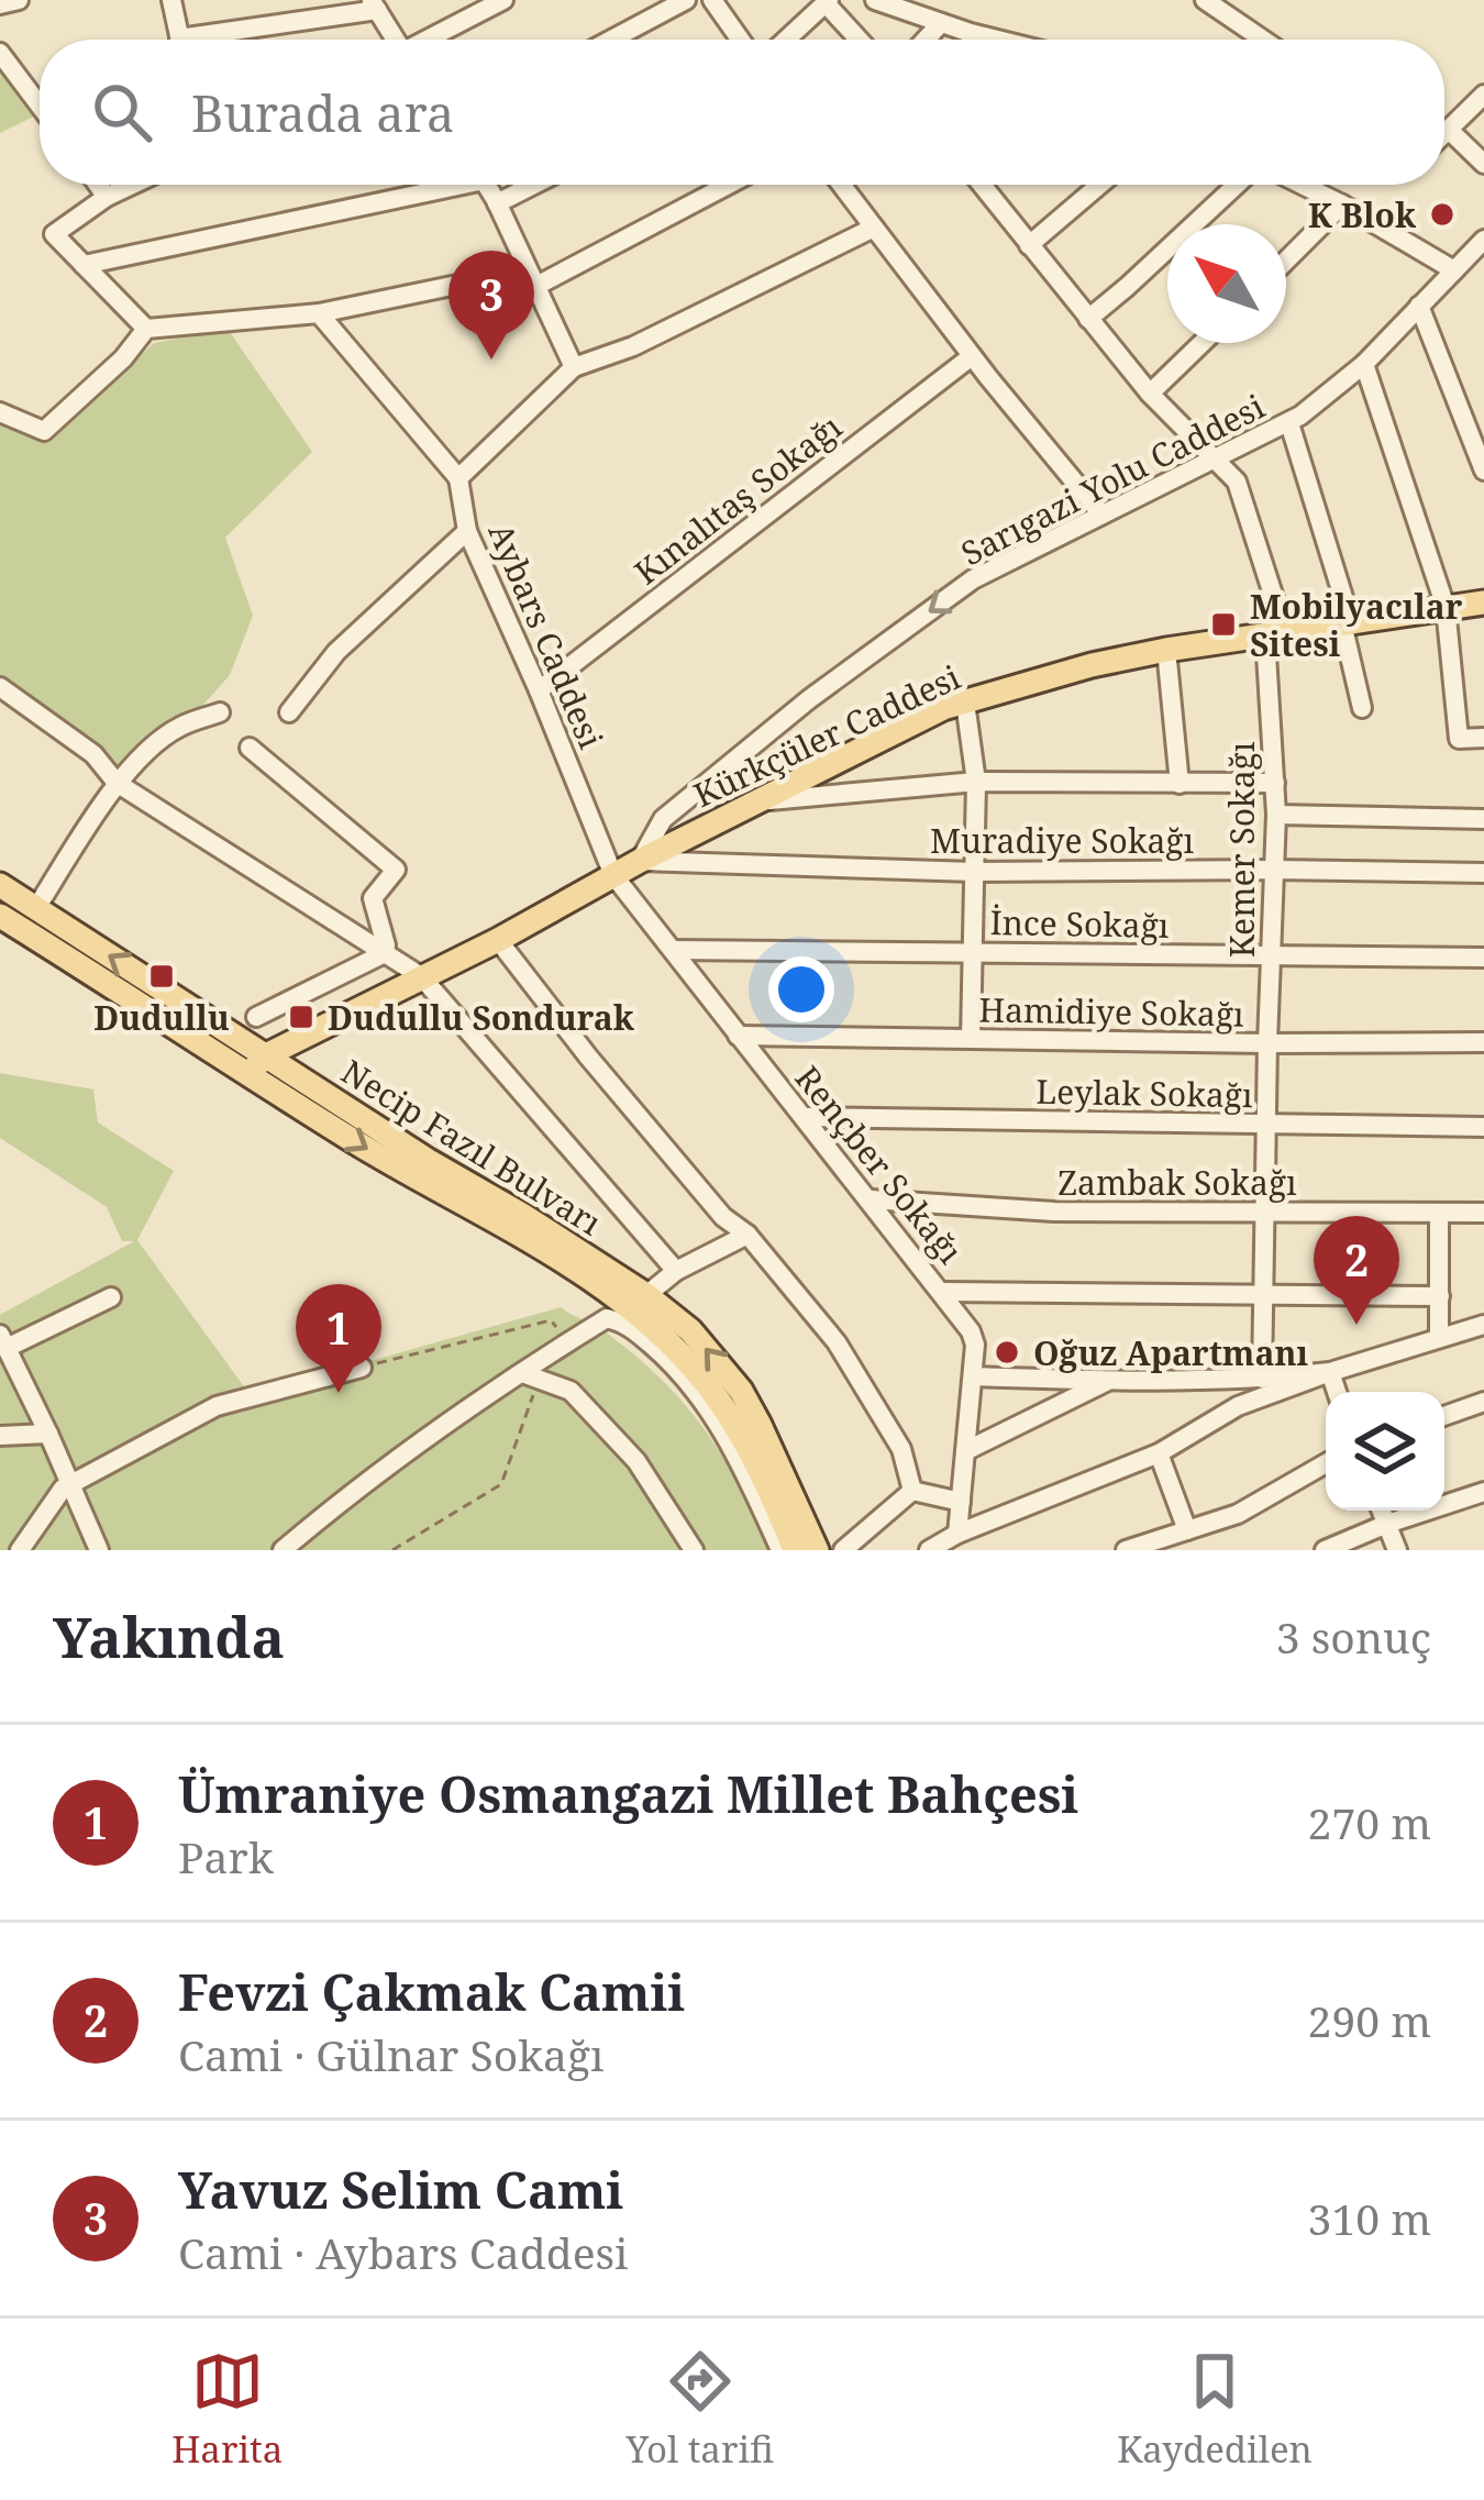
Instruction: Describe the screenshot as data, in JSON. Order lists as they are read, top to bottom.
{
  "streets": {
    "main road": ["Kürkçüler Caddesi", "Necip Fazıl Bulvarı"],
    "street": [
      "Sarıgazi Yolu Caddesi",
      "Kınalıtaş Sokağı",
      "Aybars Caddesi",
      "Muradiye Sokağı",
      "Kemer Sokağı",
      "İnce Sokağı",
      "Hamidiye Sokağı",
      "Leylak Sokağı",
      "Rençber Sokağı",
      "Zambak Sokağı"
    ]
  },
  "crossings": [
    ["Sarıgazi Yolu Caddesi", "Kürkçüler Caddesi"],
    ["Sarıgazi Yolu Caddesi", "Muradiye Sokağı"],
    ["Sarıgazi Yolu Caddesi", "Kemer Sokağı"],
    ["Kınalıtaş Sokağı", "Aybars Caddesi"],
    ["Aybars Caddesi", "Kürkçüler Caddesi"],
    ["Aybars Caddesi", "Rençber Sokağı"],
    ["Kürkçüler Caddesi", "Muradiye Sokağı"],
    ["Kürkçüler Caddesi", "Kemer Sokağı"],
    ["Kürkçüler Caddesi", "Necip Fazıl Bulvarı"],
    ["Kürkçüler Caddesi", "Rençber Sokağı"],
    ["Muradiye Sokağı", "Kemer Sokağı"],
    ["Kemer Sokağı", "İnce Sokağı"],
    ["Kemer Sokağı", "Hamidiye Sokağı"],
    ["Kemer Sokağı", "Leylak Sokağı"],
    ["Kemer Sokağı", "Zambak Sokağı"],
    ["İnce Sokağı", "Rençber Sokağı"],
    ["Hamidiye Sokağı", "Rençber Sokağı"],
    ["Leylak Sokağı", "Rençber Sokağı"],
    ["Rençber Sokağı", "Zambak Sokağı"]
  ],
  "one_way": ["Sarıgazi Yolu Caddesi"],
  "places": {
    "other": ["K Blok", "Oğuz Apartmanı"],
    "transit": ["Mobilyacılar Sitesi", "Dudullu", "Dudullu Sondurak"]
  },
  "north": "top left",
  "page": {
    "search": "Burada ara",
    "pins": ["3", "2", "1"],
    "heading": ["Yakında", "3 sonuç"],
    "list": [
      {
        "mark": "1",
        "name": "Ümraniye Osmangazi Millet Bahçesi",
        "note": "Park",
        "value": "270 m"
      },
      {
        "mark": "2",
        "name": "Fevzi Çakmak Camii",
        "note": "Cami · Gülnar Sokağı",
        "value": "290 m"
      },
      {
        "mark": "3",
        "name": "Yavuz Selim Cami",
        "note": "Cami · Aybars Caddesi",
        "value": "310 m"
      }
    ],
    "nav": ["Harita", "Yol tarifi", "Kaydedilen"]
  }
}
